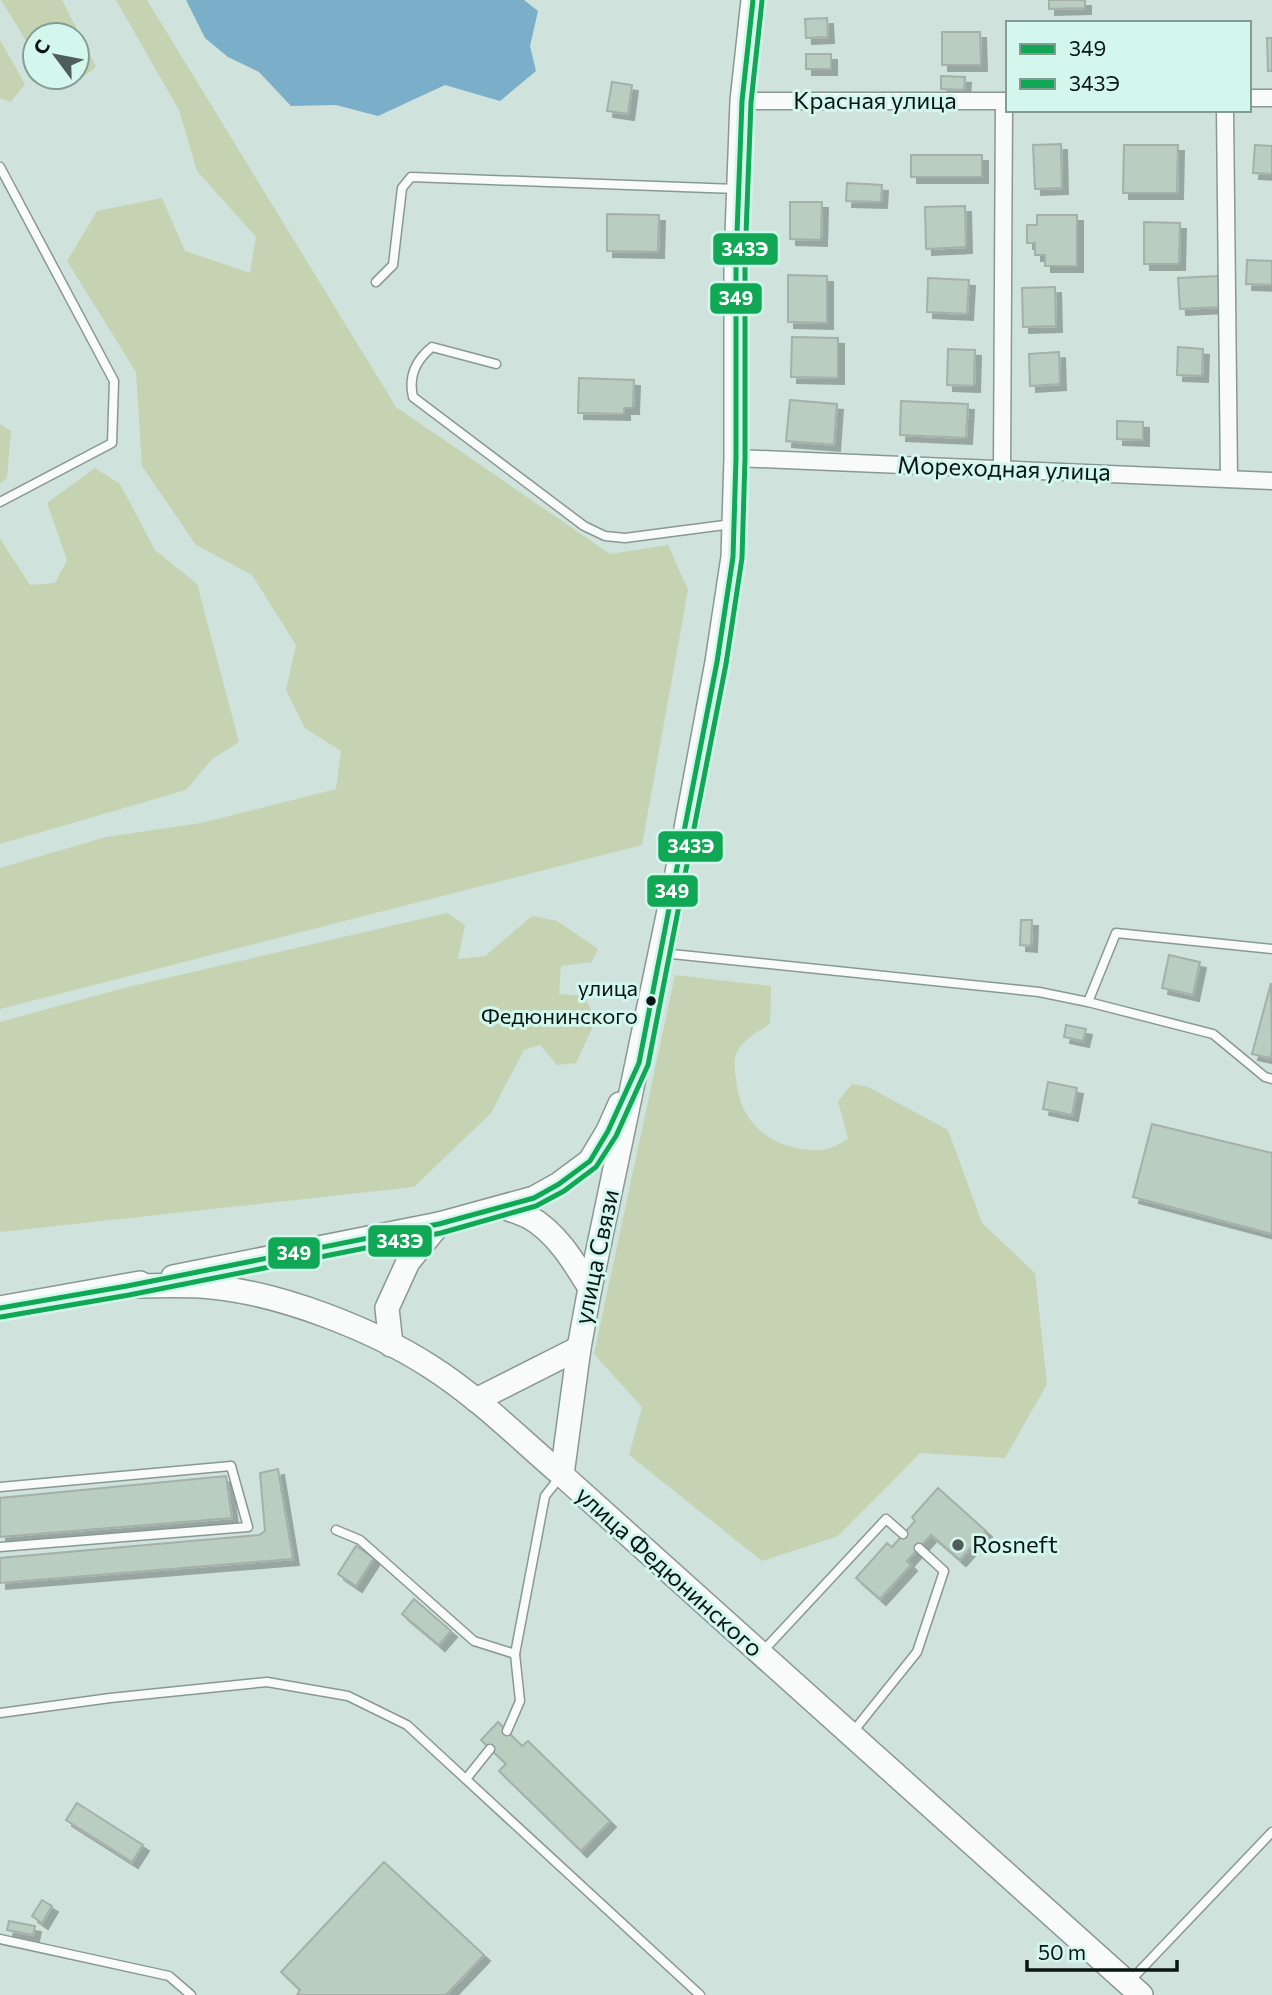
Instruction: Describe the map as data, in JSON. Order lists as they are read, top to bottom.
{
  "streets": {
    "main road": ["улица Связи", "улица Федюнинского"],
    "street": ["Красная улица", "Мореходная улица"]
  },
  "crossings": [
    ["Красная улица", "улица Связи"],
    ["Мореходная улица", "улица Связи"],
    ["улица Связи", "улица Федюнинского"]
  ],
  "places": ["улица Федюнинского", "Rosneft"],
  "lines": ["transit line 349", "transit line 343Э"],
  "legend": ["349", "343Э"],
  "scale_bar": "50 m",
  "north": "top left"
}
